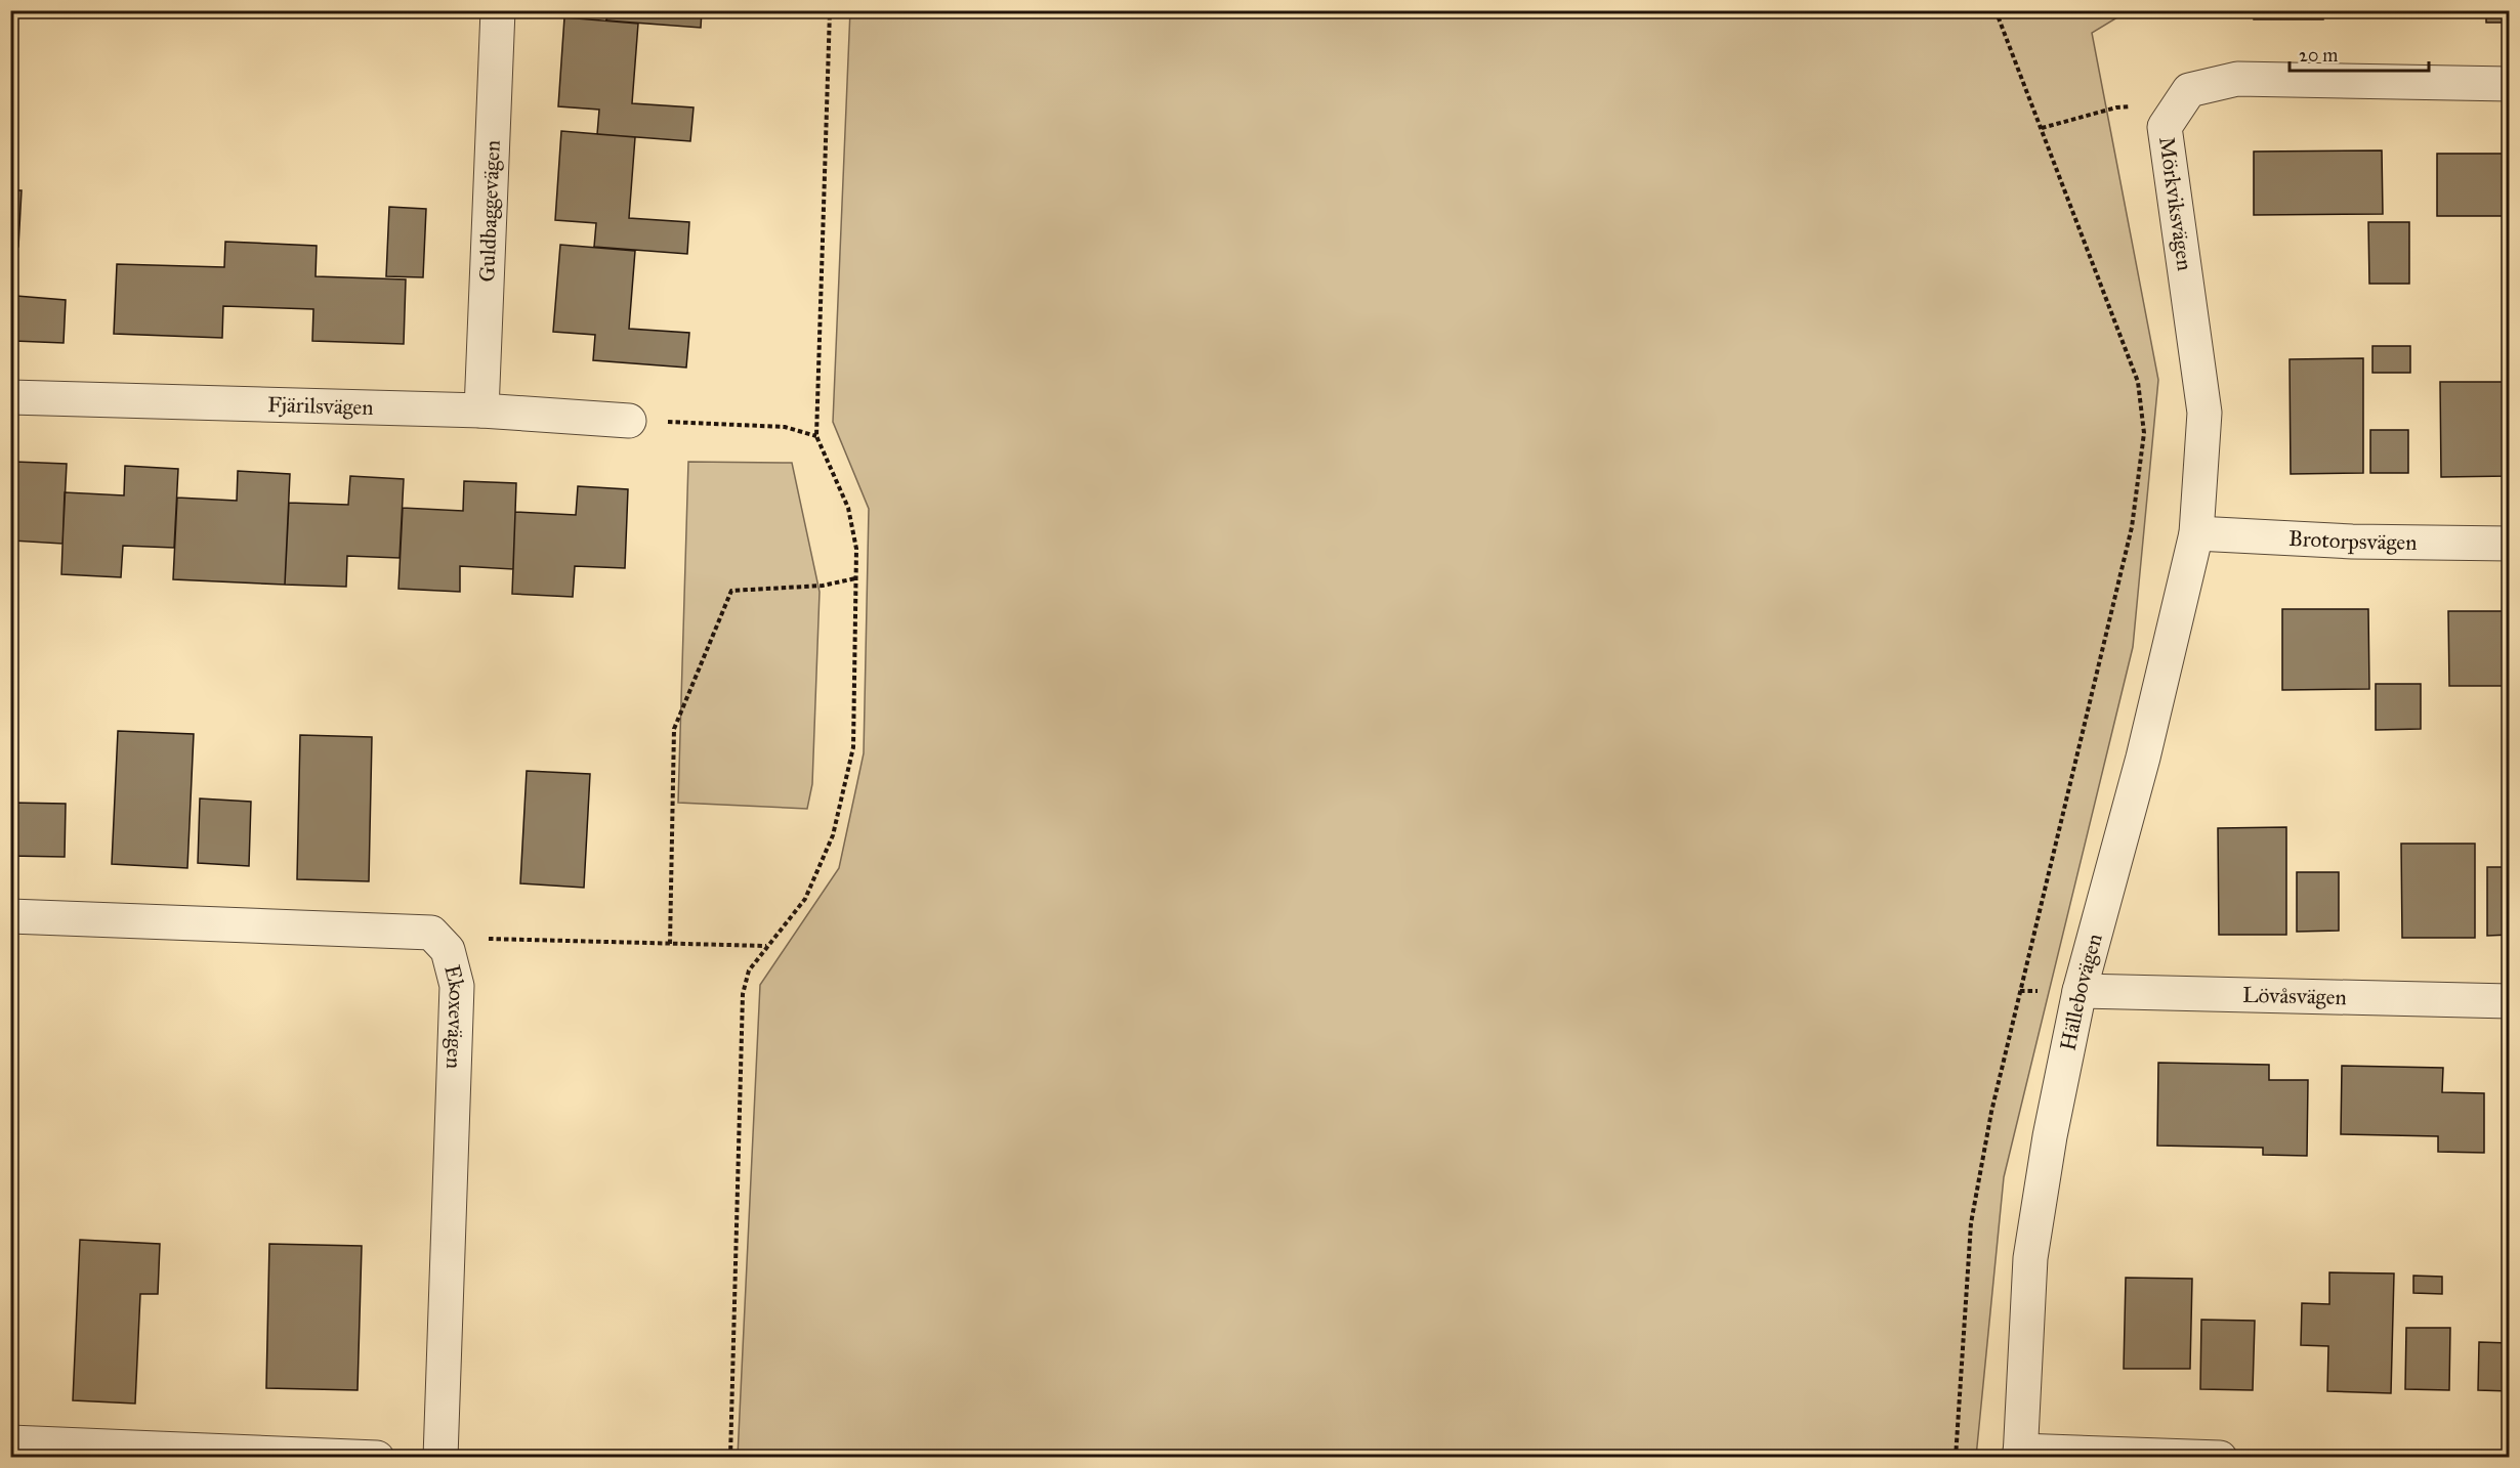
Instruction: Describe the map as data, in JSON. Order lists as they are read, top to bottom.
{
  "streets": {
    "street": [
      "Mörkviksvägen",
      "Guldbaggevägen",
      "Fjärilsvägen",
      "Brotorpsvägen",
      "Hällebovägen",
      "Lövåsvägen",
      "Ekoxevägen"
    ]
  },
  "crossings": [
    ["Mörkviksvägen", "Brotorpsvägen"],
    ["Mörkviksvägen", "Hällebovägen"],
    ["Guldbaggevägen", "Fjärilsvägen"],
    ["Brotorpsvägen", "Hällebovägen"],
    ["Hällebovägen", "Lövåsvägen"]
  ],
  "scale_bar": "20 m"
}
